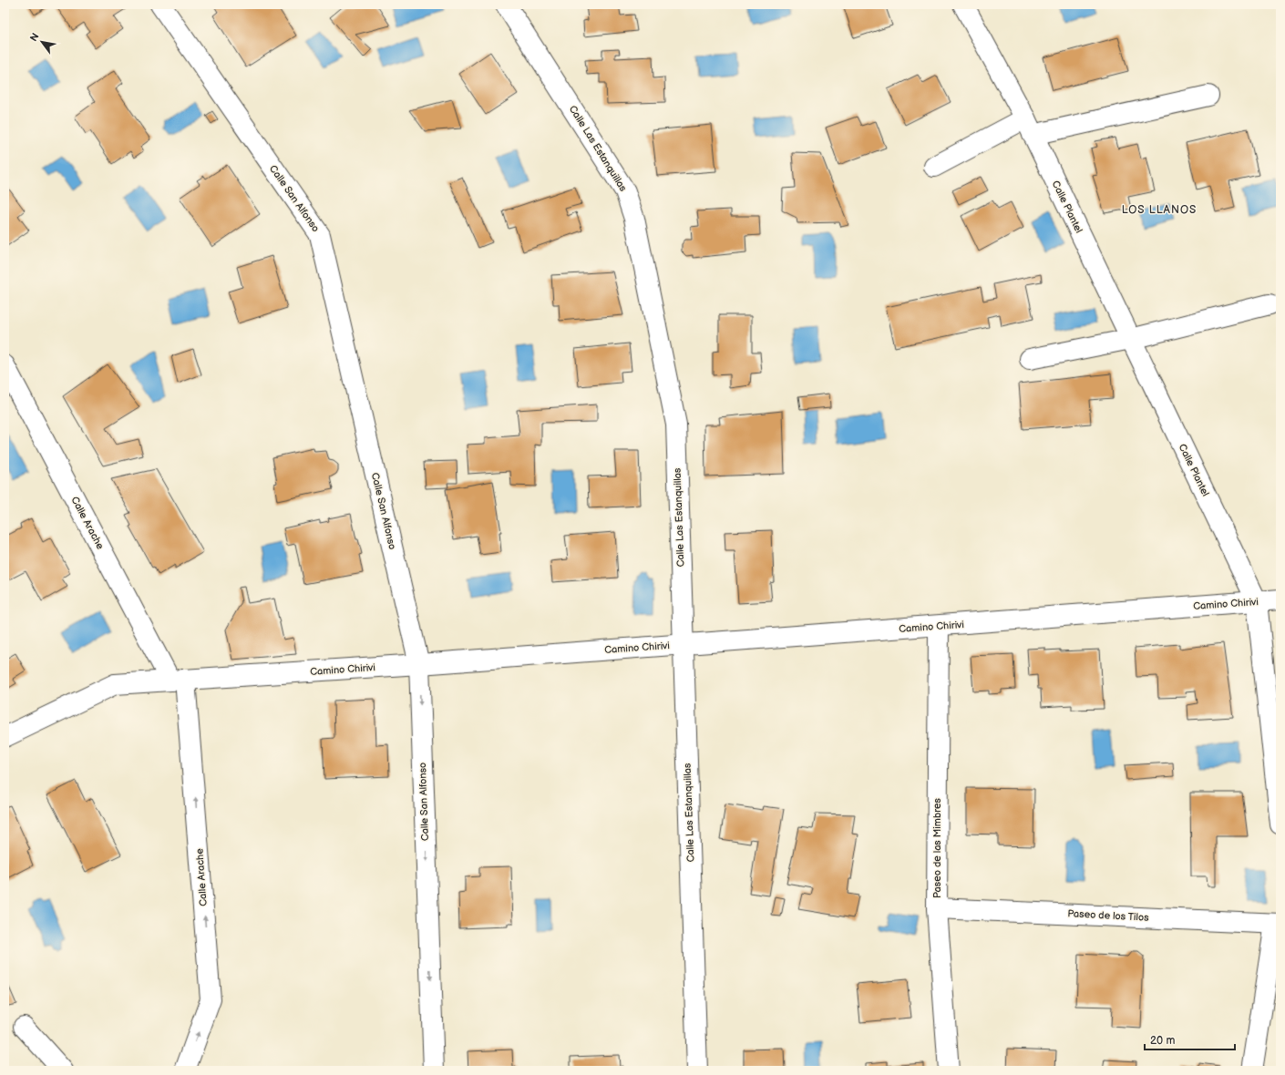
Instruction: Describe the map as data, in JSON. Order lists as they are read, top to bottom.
{
  "streets": {
    "street": [
      "Calle Las Estanquillas",
      "Calle San Alfonso",
      "Calle Plantel",
      "Calle Arache",
      "Camino Chirivi",
      "Paseo de las Mimbres",
      "Paseo de los Tilos"
    ]
  },
  "crossings": [
    ["Calle Las Estanquillas", "Camino Chirivi"],
    ["Calle San Alfonso", "Camino Chirivi"],
    ["Calle Plantel", "Camino Chirivi"],
    ["Calle Arache", "Camino Chirivi"],
    ["Camino Chirivi", "Paseo de las Mimbres"],
    ["Paseo de las Mimbres", "Paseo de los Tilos"]
  ],
  "one_way": ["Calle San Alfonso", "Calle Arache"],
  "districts": ["LOS LLANOS"],
  "scale_bar": "20 m",
  "north": "top left"
}
